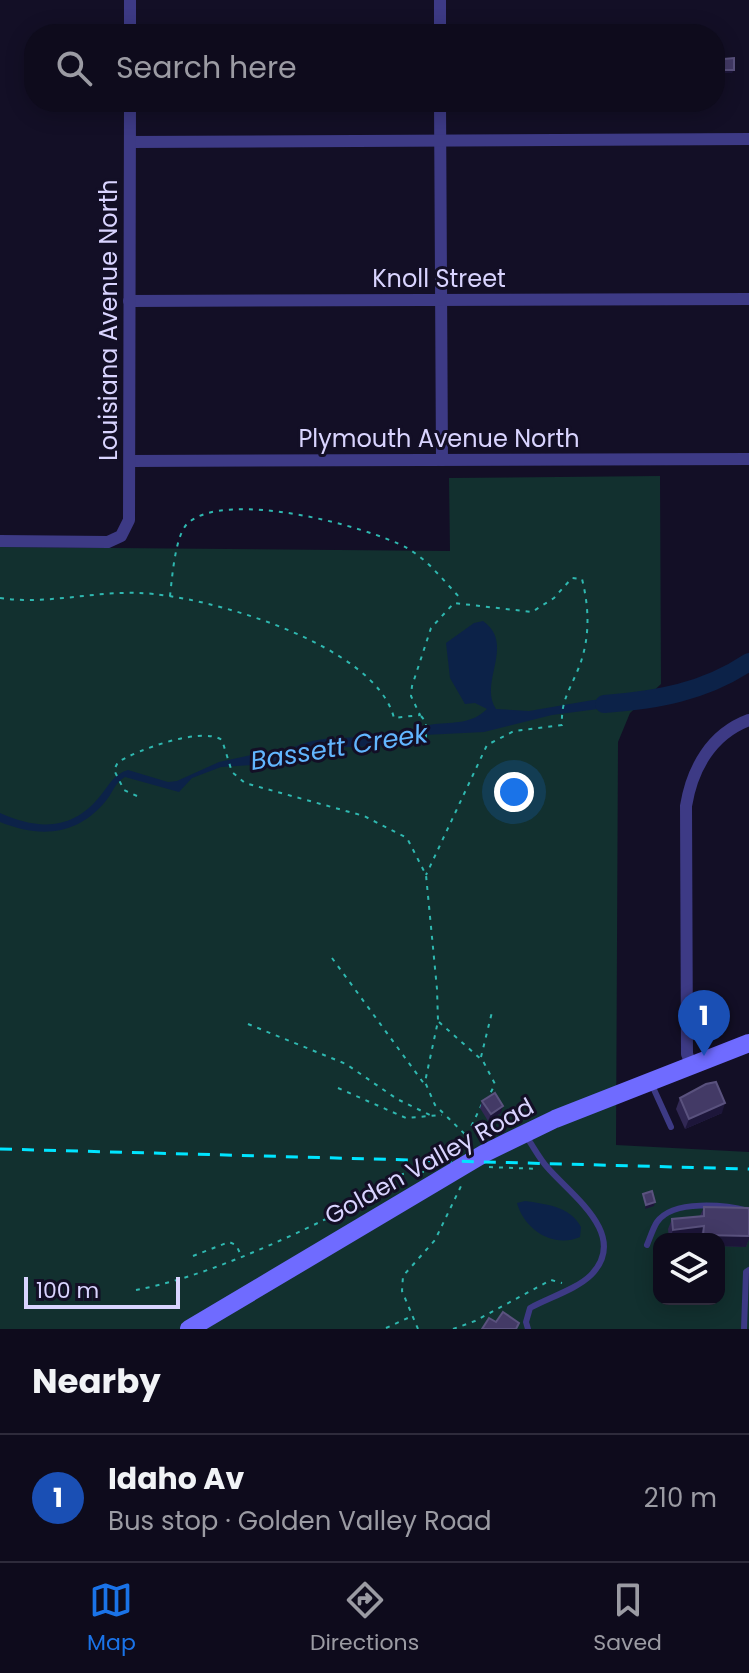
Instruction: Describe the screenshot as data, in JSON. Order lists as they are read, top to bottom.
{
  "streets": {
    "street": [
      "Knoll Street",
      "Louisiana Avenue North",
      "Plymouth Avenue North",
      "Golden Valley Road"
    ]
  },
  "crossings": [
    ["Knoll Street", "Louisiana Avenue North"],
    ["Louisiana Avenue North", "Plymouth Avenue North"]
  ],
  "water": ["Bassett Creek"],
  "scale_bar": "100 m",
  "page": {
    "search": "Search here",
    "pins": "1",
    "scale": "100 m",
    "heading": "Nearby",
    "list": [
      {
        "mark": "1",
        "name": "Idaho Av",
        "note": "Bus stop · Golden Valley Road",
        "value": "210 m"
      }
    ],
    "nav": ["Map", "Directions", "Saved"]
  }
}
